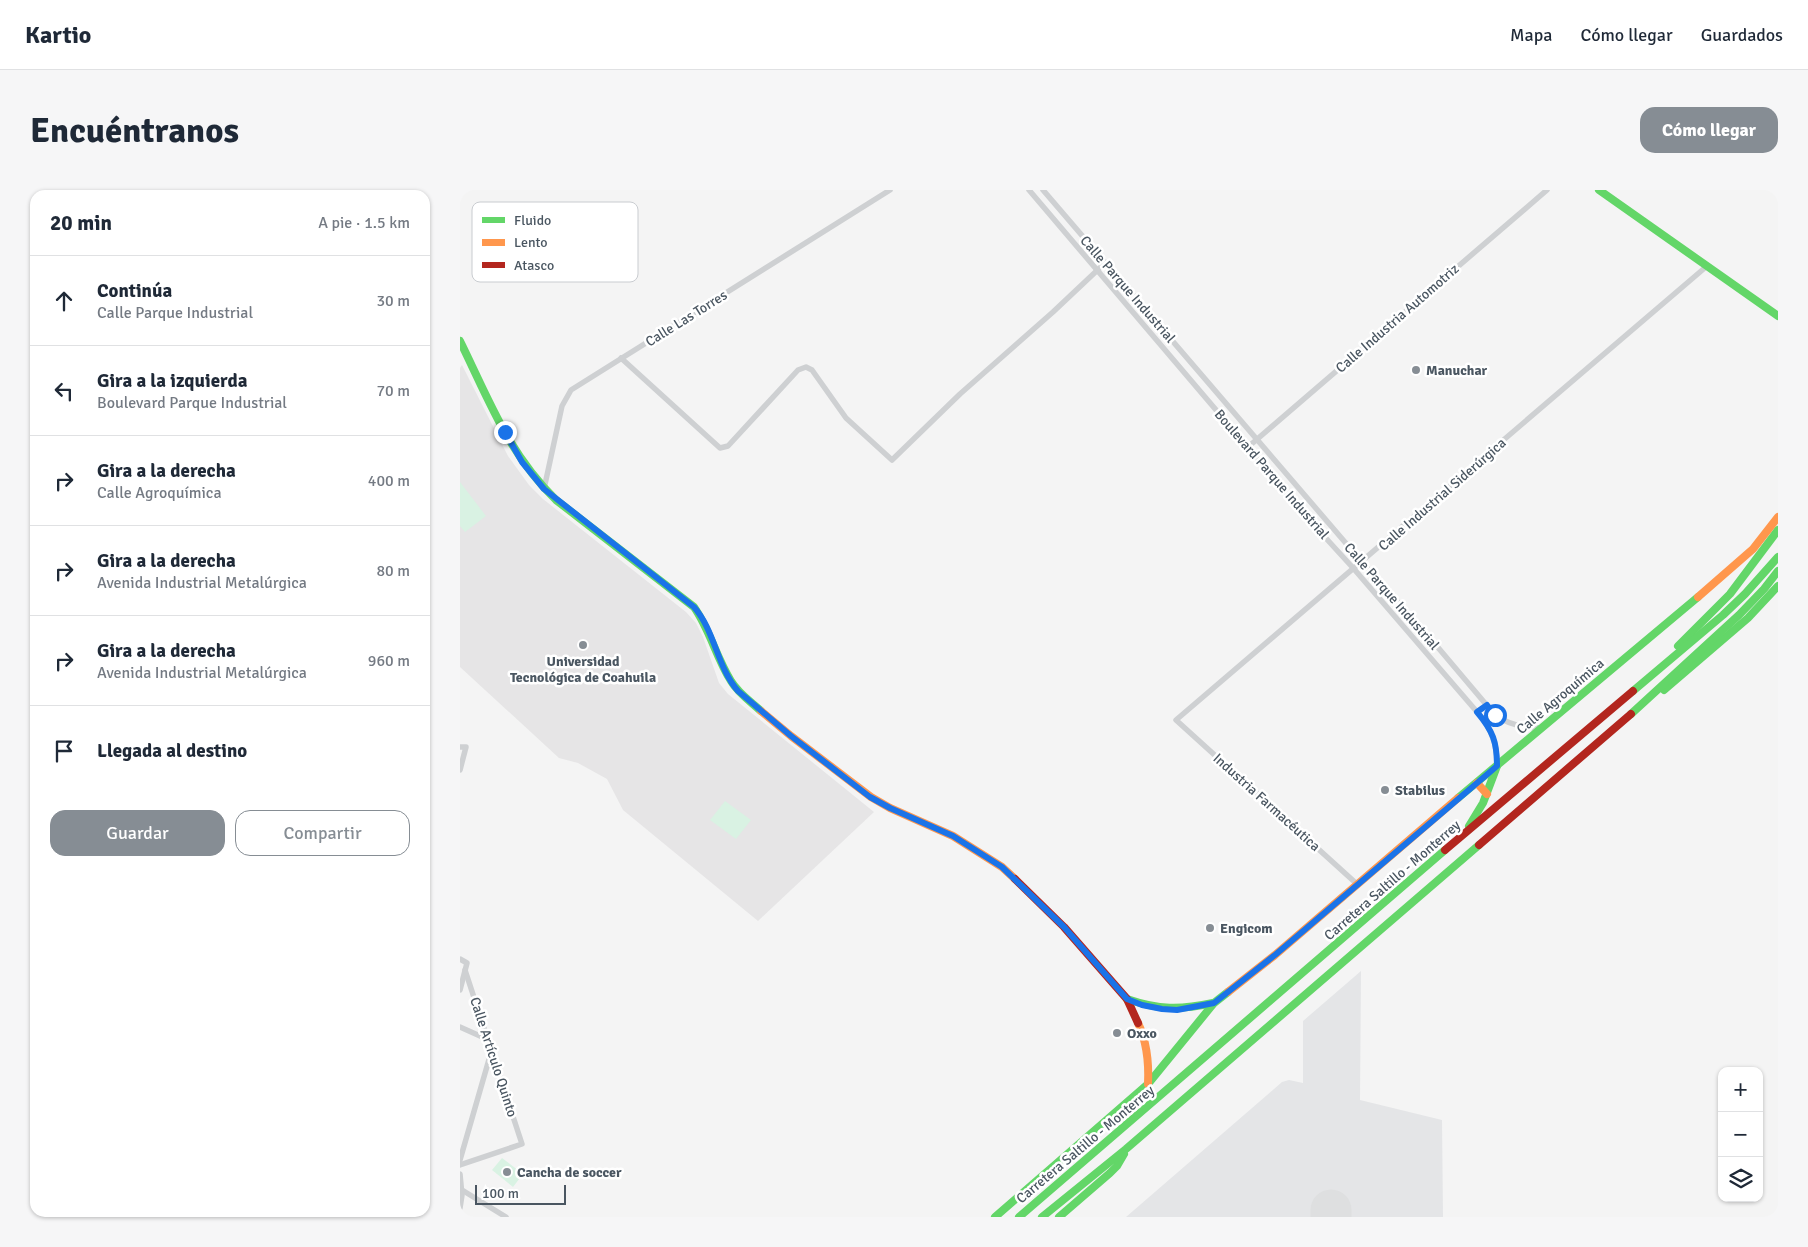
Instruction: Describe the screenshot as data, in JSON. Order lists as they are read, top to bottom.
{
  "streets": {
    "main road": ["Calle Agroquímica", "Carretera Saltillo - Monterrey"],
    "street": [
      "Calle Parque Industrial",
      "Calle Las Torres",
      "Calle Industria Automotriz",
      "Boulevard Parque Industrial",
      "Calle Industrial Siderúrgica",
      "Industria Farmacéutica",
      "Calle Artículo Quinto"
    ]
  },
  "crossings": [
    ["Calle Parque Industrial", "Calle Industria Automotriz"],
    ["Calle Parque Industrial", "Calle Industrial Siderúrgica"],
    ["Calle Parque Industrial", "Calle Agroquímica"],
    ["Calle Industria Automotriz", "Boulevard Parque Industrial"],
    ["Boulevard Parque Industrial", "Calle Industrial Siderúrgica"],
    ["Boulevard Parque Industrial", "Calle Agroquímica"],
    ["Calle Industrial Siderúrgica", "Industria Farmacéutica"],
    ["Calle Agroquímica", "Industria Farmacéutica"]
  ],
  "places": [
    "Manuchar",
    "Universidad Tecnológica de Coahuila",
    "Stabilus",
    "Engicom",
    "Oxxo",
    "Cancha de soccer"
  ],
  "legend": ["Fluido", "Lento", "Atasco"],
  "scale_bar": "100 m",
  "page": {
    "header": "Kartio",
    "nav": ["Mapa", "Cómo llegar", "Guardados"],
    "buttons": [
      "Cómo llegar",
      ["Guardar", "Compartir"]
    ],
    "title": "Encuéntranos",
    "heading": ["20 min", "A pie · 1.5 km"],
    "list": [
      ["Continúa", "Calle Parque Industrial", "30 m"],
      ["Gira a la izquierda", "Boulevard Parque Industrial", "70 m"],
      ["Gira a la derecha", "Calle Agroquímica", "400 m"],
      ["Gira a la derecha", "Avenida Industrial Metalúrgica", "80 m"],
      ["Gira a la derecha", "Avenida Industrial Metalúrgica", "960 m"],
      "Llegada al destino"
    ],
    "map_buttons": ["+", "−"],
    "scale": "100 m"
  }
}
